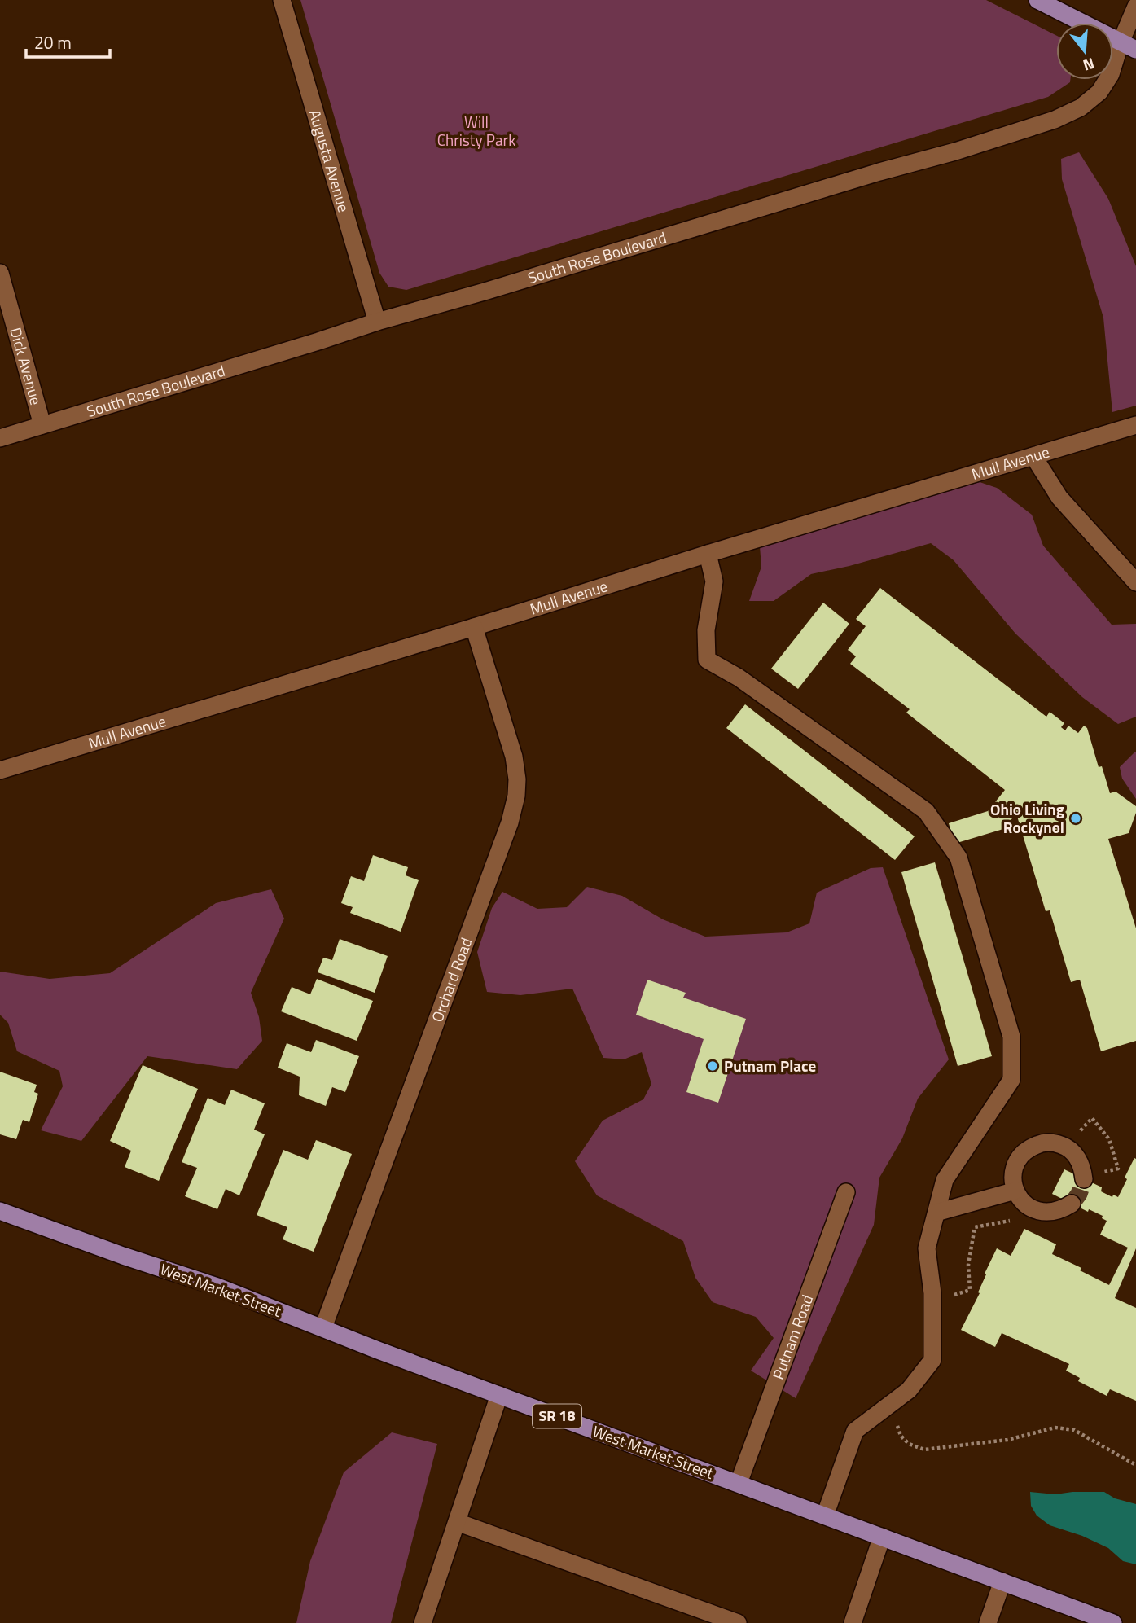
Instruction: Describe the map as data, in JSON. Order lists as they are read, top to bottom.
{
  "streets": {
    "main road": ["West Market Street", "SR 18"],
    "street": [
      "Augusta Avenue",
      "South Rose Boulevard",
      "Dick Avenue",
      "Mull Avenue",
      "Orchard Road",
      "Putnam Road"
    ]
  },
  "crossings": [
    ["Augusta Avenue", "South Rose Boulevard"],
    ["South Rose Boulevard", "Dick Avenue"],
    ["Mull Avenue", "Orchard Road"],
    ["Orchard Road", "West Market Street"],
    ["West Market Street", "Putnam Road"]
  ],
  "parks": ["Will Christy Park"],
  "places": ["Ohio Living Rockynol", "Putnam Place"],
  "scale_bar": "20 m",
  "north": "bottom"
}
